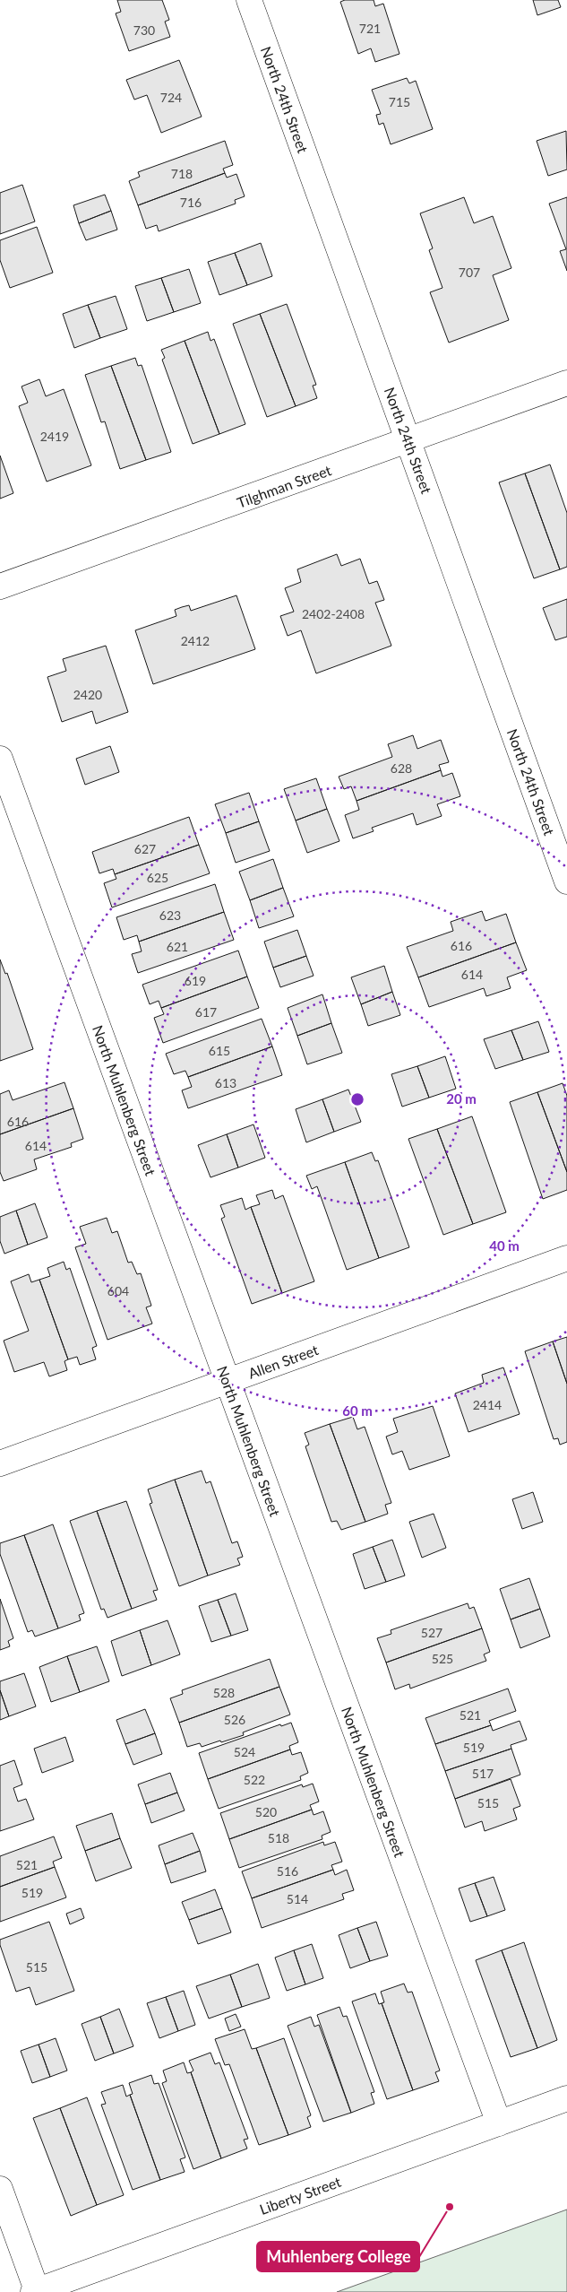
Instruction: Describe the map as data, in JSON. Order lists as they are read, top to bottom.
{
  "streets": {
    "street": [
      "North 24th Street",
      "Tilghman Street",
      "North Muhlenberg Street",
      "Allen Street",
      "Liberty Street"
    ]
  },
  "crossings": [
    ["North 24th Street", "Tilghman Street"],
    ["North Muhlenberg Street", "Allen Street"],
    ["North Muhlenberg Street", "Liberty Street"]
  ],
  "places": ["Muhlenberg College"],
  "house_numbers": [
    "721",
    "730",
    "724",
    "715",
    "718",
    "716",
    "707",
    "2419",
    "2402-2408",
    "2412",
    "2420",
    "628",
    "627",
    "625",
    "623",
    "616",
    "621",
    "614",
    "619",
    "617",
    "615",
    "613",
    "616",
    "614",
    "604",
    "2414",
    "527",
    "525",
    "528",
    "521",
    "526",
    "519",
    "524",
    "517",
    "522",
    "515",
    "520",
    "518",
    "521",
    "516",
    "519",
    "514",
    "515"
  ],
  "rings": ["20 m", "40 m", "60 m"]
}
